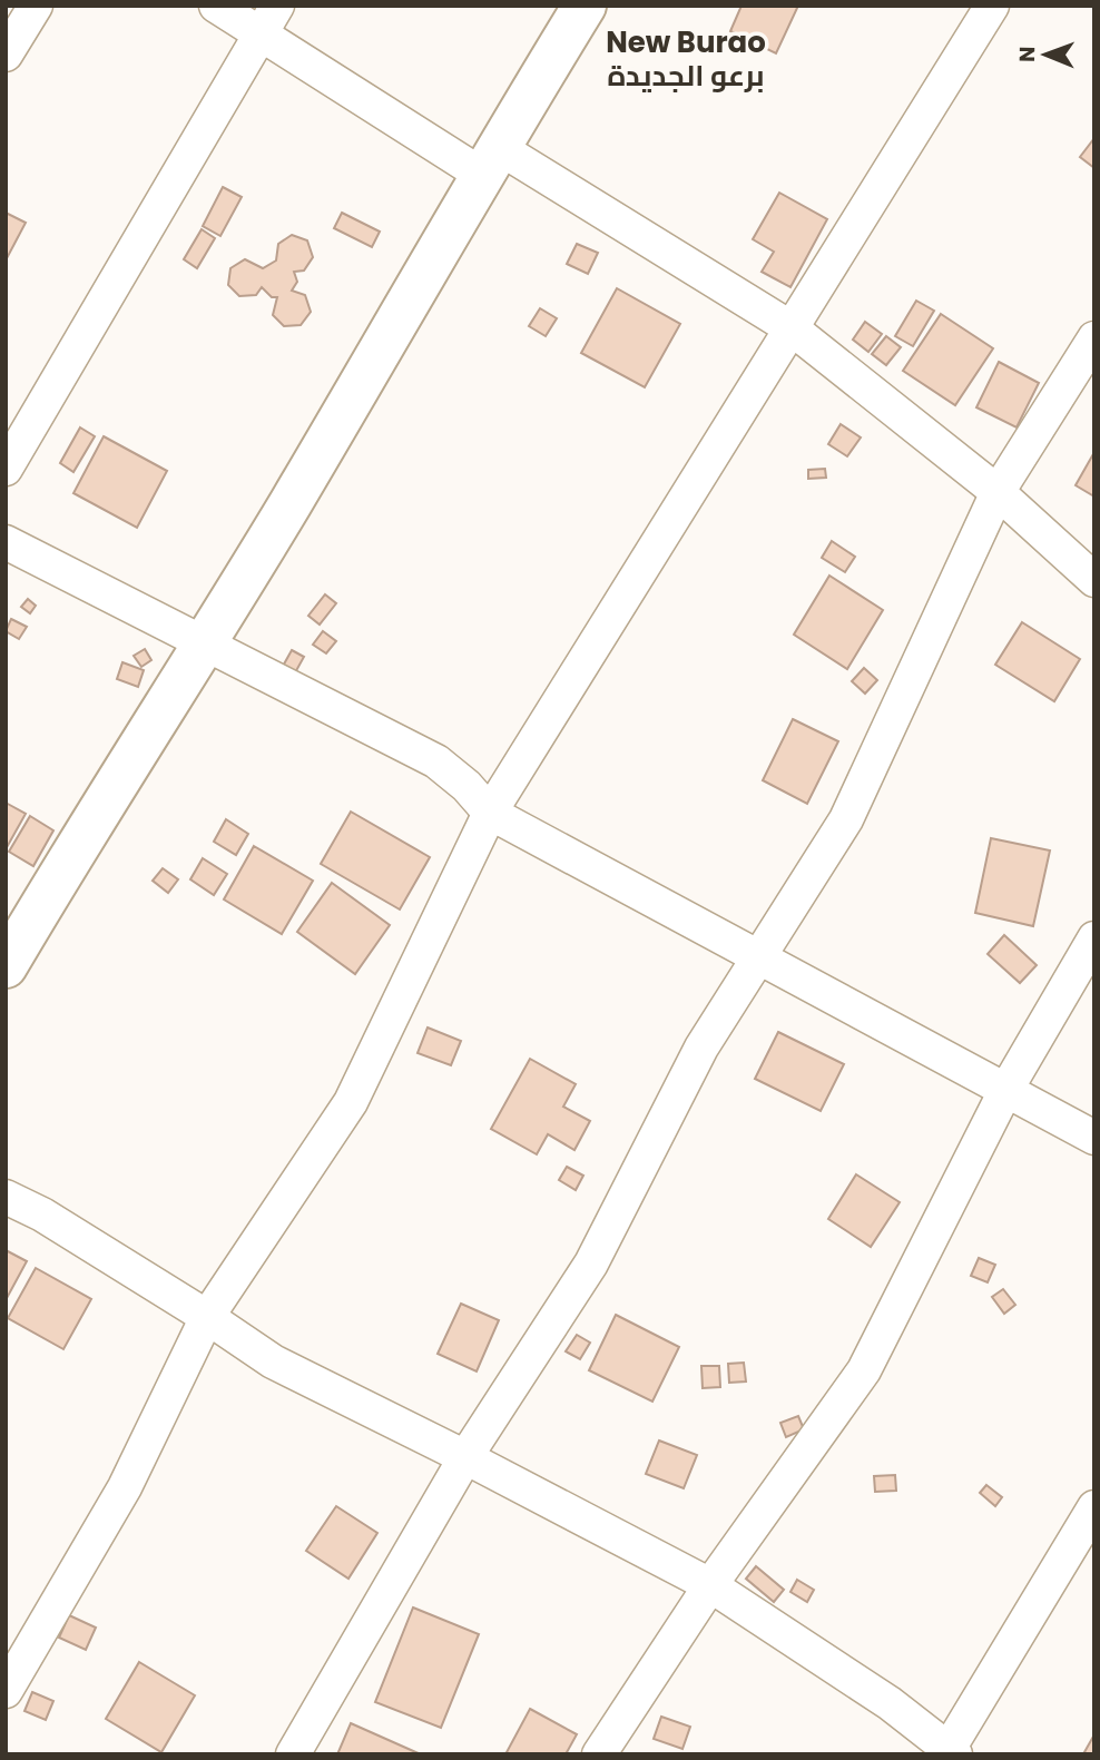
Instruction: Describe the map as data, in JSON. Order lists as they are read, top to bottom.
{
  "districts": ["New Burao برعو الجديدة"],
  "north": "left"
}
